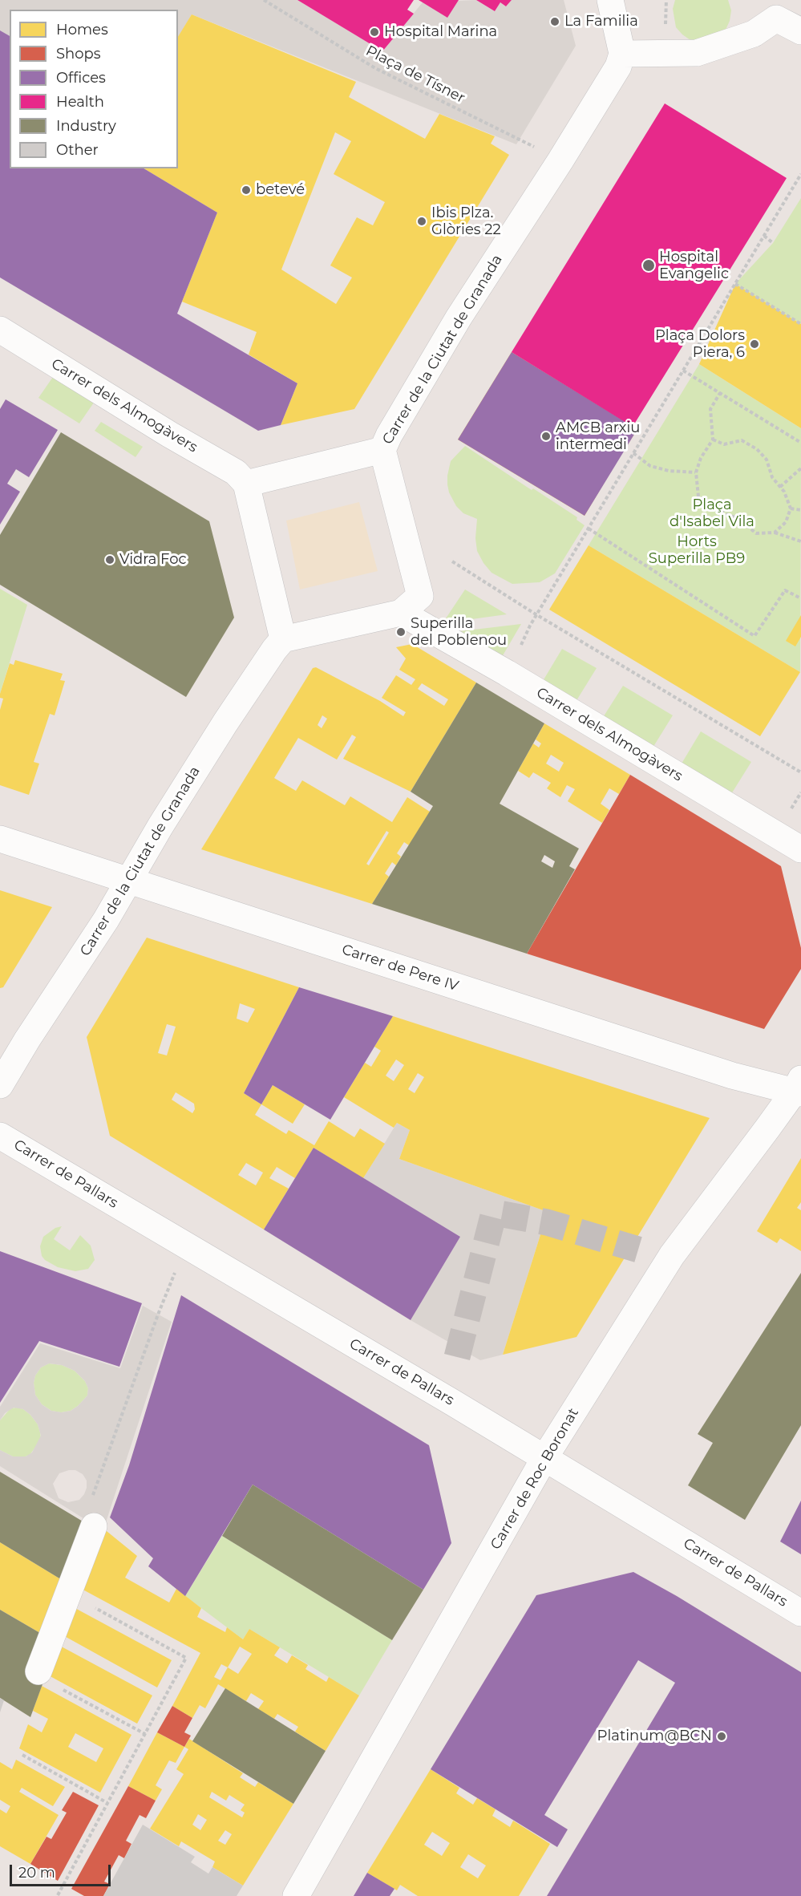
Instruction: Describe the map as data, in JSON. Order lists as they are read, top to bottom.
{
  "streets": {
    "street": [
      "Carrer de la Ciutat de Granada",
      "Carrer dels Almogàvers",
      "Carrer de Pere IV",
      "Carrer de Pallars",
      "Carrer de Roc Boronat"
    ],
    "path": ["Plaça de Tísner"]
  },
  "crossings": [
    ["Plaça de Tísner", "Carrer de la Ciutat de Granada"],
    ["Carrer de la Ciutat de Granada", "Carrer de Pere IV"],
    ["Carrer de Pere IV", "Carrer de Roc Boronat"],
    ["Carrer de Pallars", "Carrer de Roc Boronat"]
  ],
  "parks": ["Plaça d'Isabel Vila", "Horts Superilla PB9"],
  "places": [
    "La Familia",
    "Hospital Marina",
    "betevé",
    "Ibis Plza. Glòries 22",
    "Hospital Evangelic",
    "Plaça Dolors Piera, 6",
    "AMCB arxiu intermedi",
    "Vidra Foc",
    "Superilla del Poblenou",
    "Platinum@BCN"
  ],
  "legend": [
    "Homes",
    "Shops",
    "Offices",
    "Health",
    "Industry",
    "Other"
  ],
  "scale_bar": "20 m"
}
